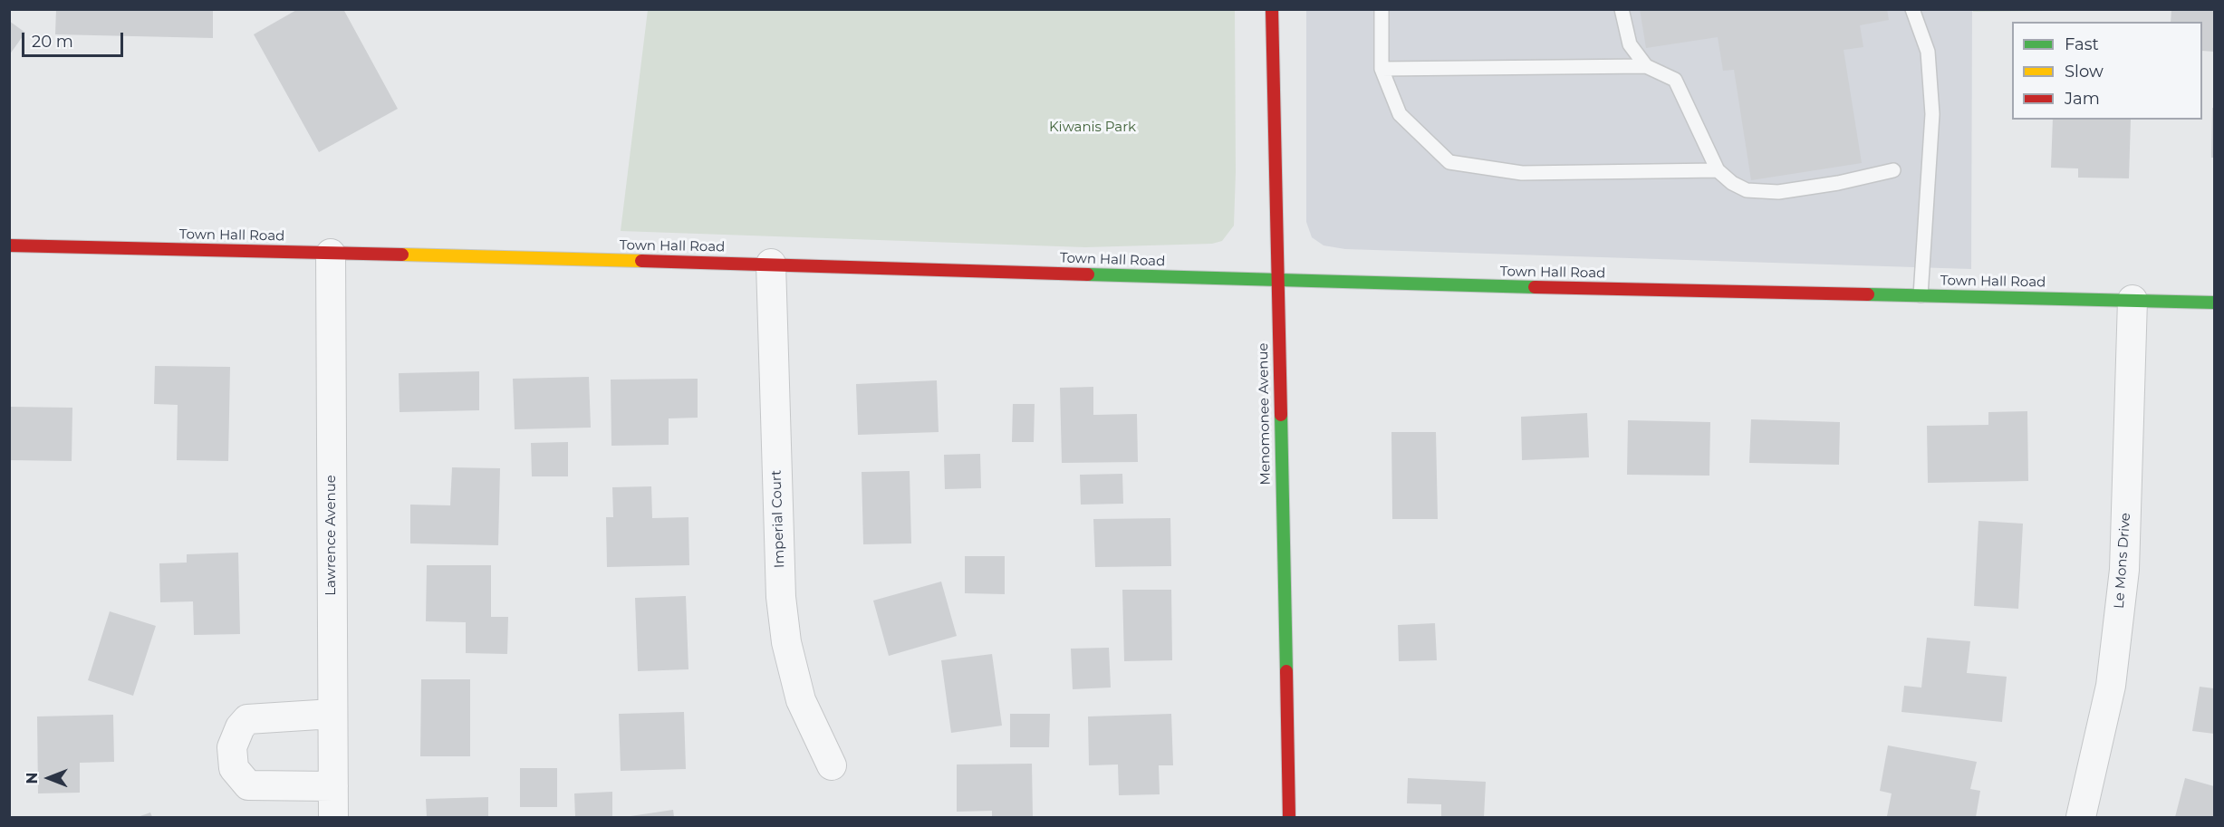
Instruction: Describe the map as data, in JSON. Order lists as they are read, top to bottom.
{
  "streets": {
    "street": [
      "Town Hall Road",
      "Menomonee Avenue",
      "Imperial Court",
      "Lawrence Avenue",
      "Le Mons Drive"
    ]
  },
  "crossings": [
    ["Town Hall Road", "Menomonee Avenue"],
    ["Town Hall Road", "Imperial Court"],
    ["Town Hall Road", "Lawrence Avenue"],
    ["Town Hall Road", "Le Mons Drive"]
  ],
  "parks": ["Kiwanis Park"],
  "legend": ["Fast", "Slow", "Jam"],
  "scale_bar": "20 m",
  "north": "left"
}
